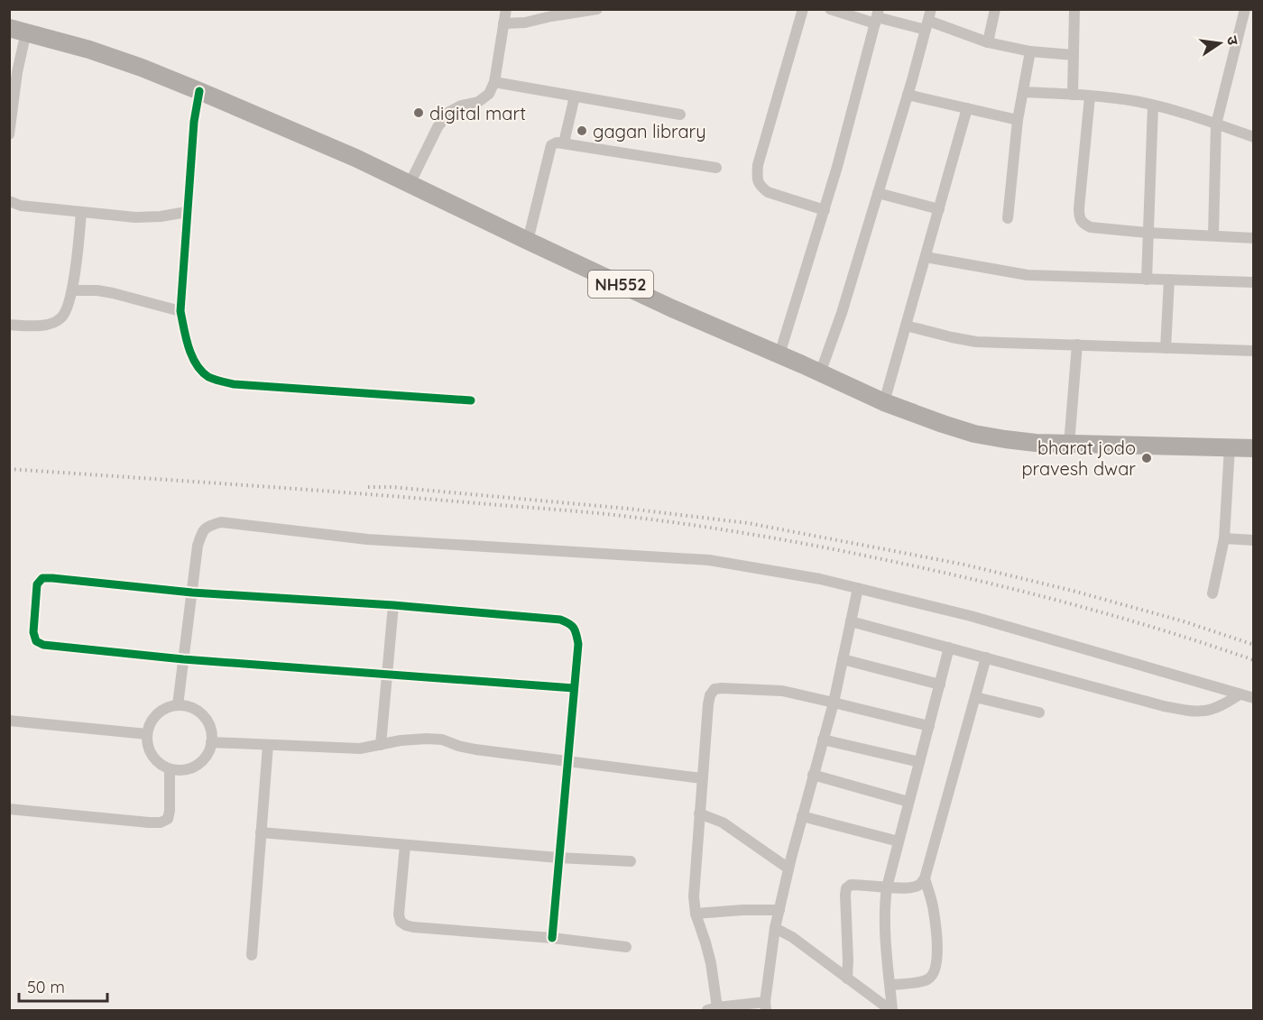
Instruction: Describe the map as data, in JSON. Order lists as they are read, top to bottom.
{
  "streets": {
    "highway": ["NH552"]
  },
  "places": ["digital mart", "gagan library", "bharat jodo pravesh dwar"],
  "scale_bar": "50 m",
  "north": "right"
}
